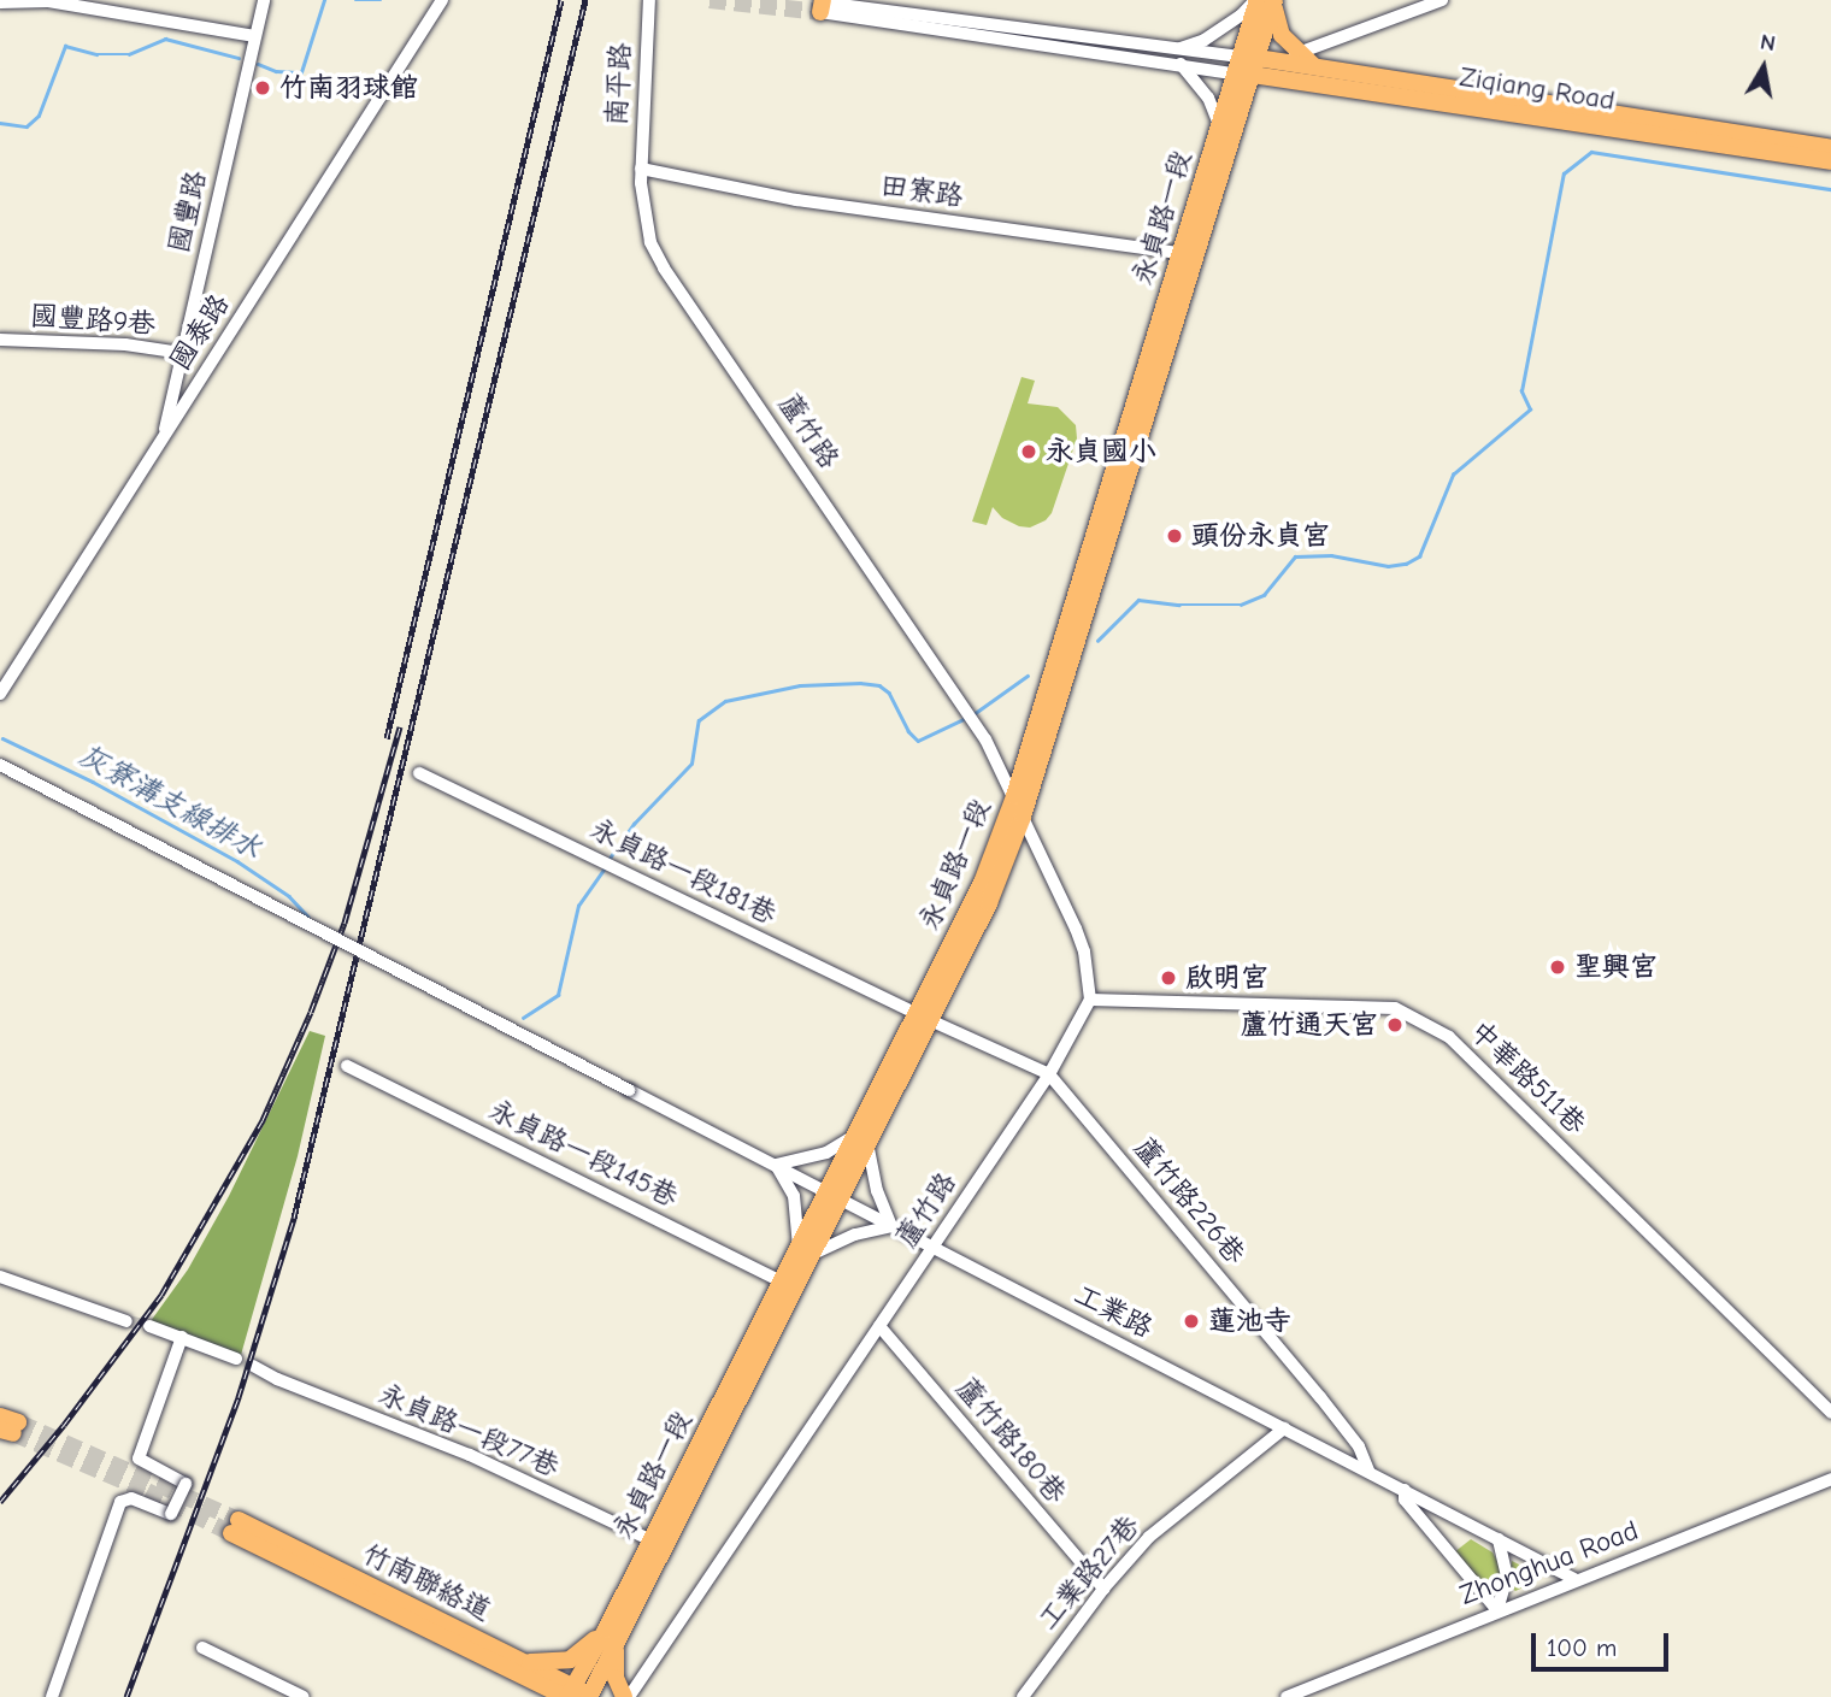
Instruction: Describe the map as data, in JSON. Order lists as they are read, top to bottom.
{
  "streets": {
    "main road": ["Ziqiang Road", "永貞路一段", "竹南聯絡道"],
    "street": [
      "南平路",
      "田寮路",
      "國豐路",
      "國豐路9巷",
      "國泰路",
      "蘆竹路",
      "永貞路一段181巷",
      "中華路511巷",
      "永貞路一段145巷",
      "蘆竹路226巷",
      "工業路",
      "永貞路一段77巷",
      "蘆竹路180巷",
      "Zhonghua Road",
      "工業路27巷"
    ]
  },
  "crossings": [
    ["南平路", "田寮路"],
    ["南平路", "蘆竹路"],
    ["Ziqiang Road", "永貞路一段"],
    ["田寮路", "永貞路一段"],
    ["田寮路", "蘆竹路"],
    ["國豐路", "國豐路9巷"],
    ["國豐路", "國泰路"],
    ["永貞路一段", "蘆竹路"],
    ["永貞路一段", "永貞路一段181巷"],
    ["永貞路一段", "永貞路一段145巷"],
    ["永貞路一段", "蘆竹路226巷"],
    ["永貞路一段", "工業路"],
    ["永貞路一段", "永貞路一段77巷"],
    ["永貞路一段", "竹南聯絡道"],
    ["蘆竹路", "中華路511巷"],
    ["蘆竹路", "蘆竹路226巷"],
    ["蘆竹路", "工業路"],
    ["蘆竹路", "蘆竹路180巷"],
    ["永貞路一段181巷", "蘆竹路226巷"],
    ["蘆竹路226巷", "工業路"],
    ["工業路", "Zhonghua Road"],
    ["工業路", "工業路27巷"],
    ["蘆竹路180巷", "工業路27巷"]
  ],
  "water": ["灰寮溝支線排水"],
  "places": [
    "竹南羽球館",
    "永貞國小",
    "頭份永貞宮",
    "聖興宮",
    "啟明宮",
    "蘆竹通天宮",
    "蓮池寺"
  ],
  "scale_bar": "100 m",
  "north": "top"
}
